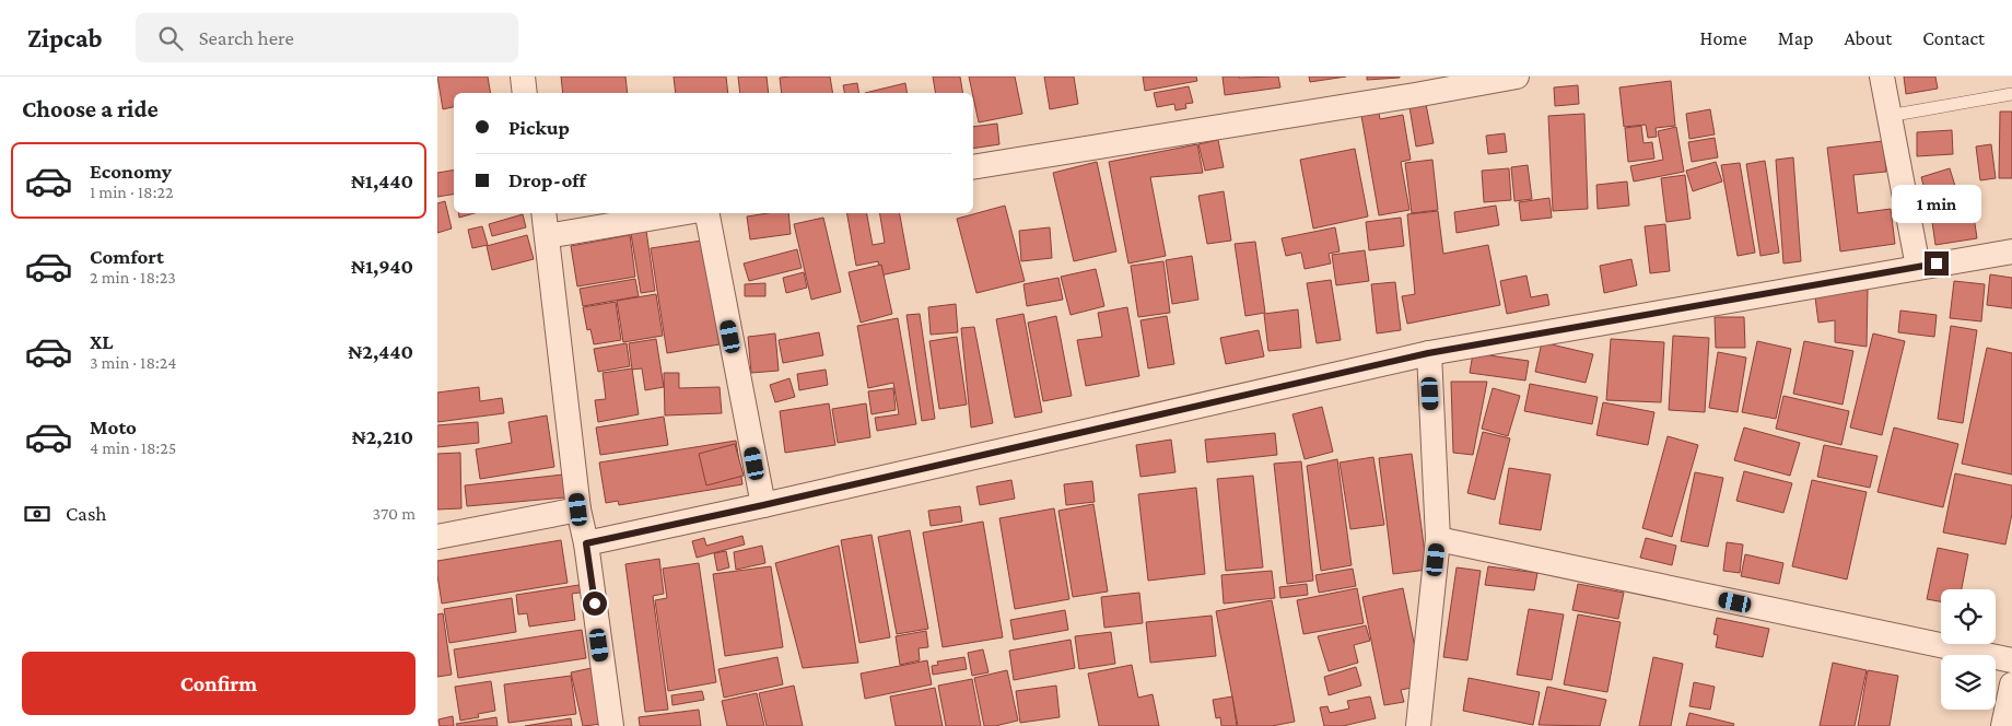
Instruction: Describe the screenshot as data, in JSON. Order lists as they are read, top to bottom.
{
  "page": {
    "header": "Zipcab",
    "search": "Search here",
    "nav": [
      "Home",
      "Map",
      "About",
      "Contact"
    ],
    "heading": "Choose a ride",
    "banner": ["Pickup", "Drop-off"],
    "list": [
      {
        "name": "Economy",
        "note": "1 min · 18:22",
        "value": "₦1,440"
      },
      {
        "name": "Comfort",
        "note": "2 min · 18:23",
        "value": "₦1,940"
      },
      {
        "name": "XL",
        "note": "3 min · 18:24",
        "value": "₦2,440"
      },
      {
        "name": "Moto",
        "note": "4 min · 18:25",
        "value": "₦2,210"
      }
    ],
    "bubble": "1 min",
    "pay": ["Cash", "370 m"],
    "buttons": "Confirm"
  }
}
